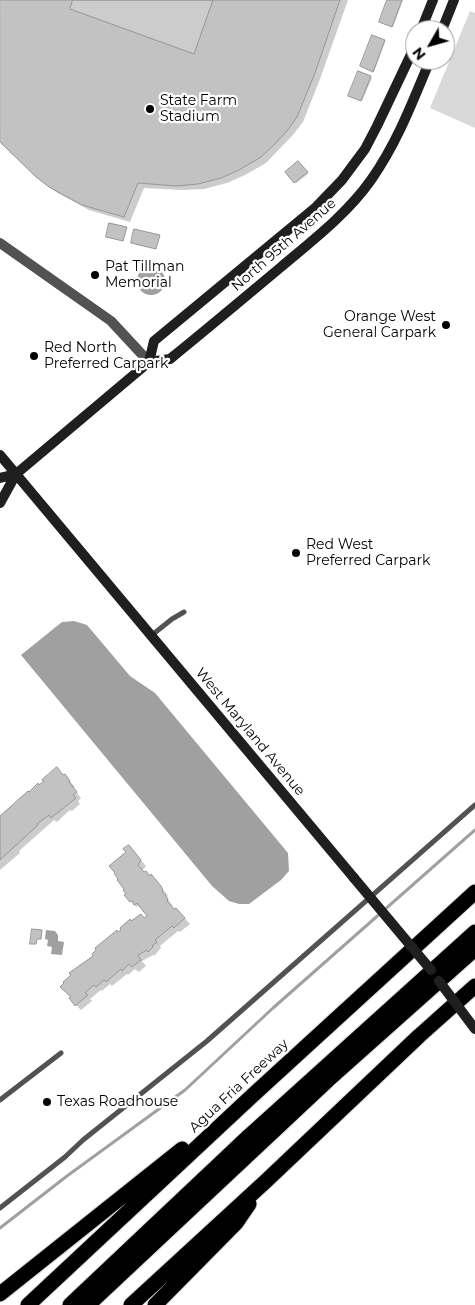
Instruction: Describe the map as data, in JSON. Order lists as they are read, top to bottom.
{
  "streets": {
    "highway": ["Agua Fria Freeway"],
    "street": ["North 95th Avenue", "West Maryland Avenue"]
  },
  "crossings": [
    ["North 95th Avenue", "West Maryland Avenue"]
  ],
  "places": [
    "State Farm Stadium",
    "Pat Tillman Memorial",
    "Orange West General Carpark",
    "Red North Preferred Carpark",
    "Red West Preferred Carpark",
    "Texas Roadhouse"
  ],
  "north": "bottom left"
}
